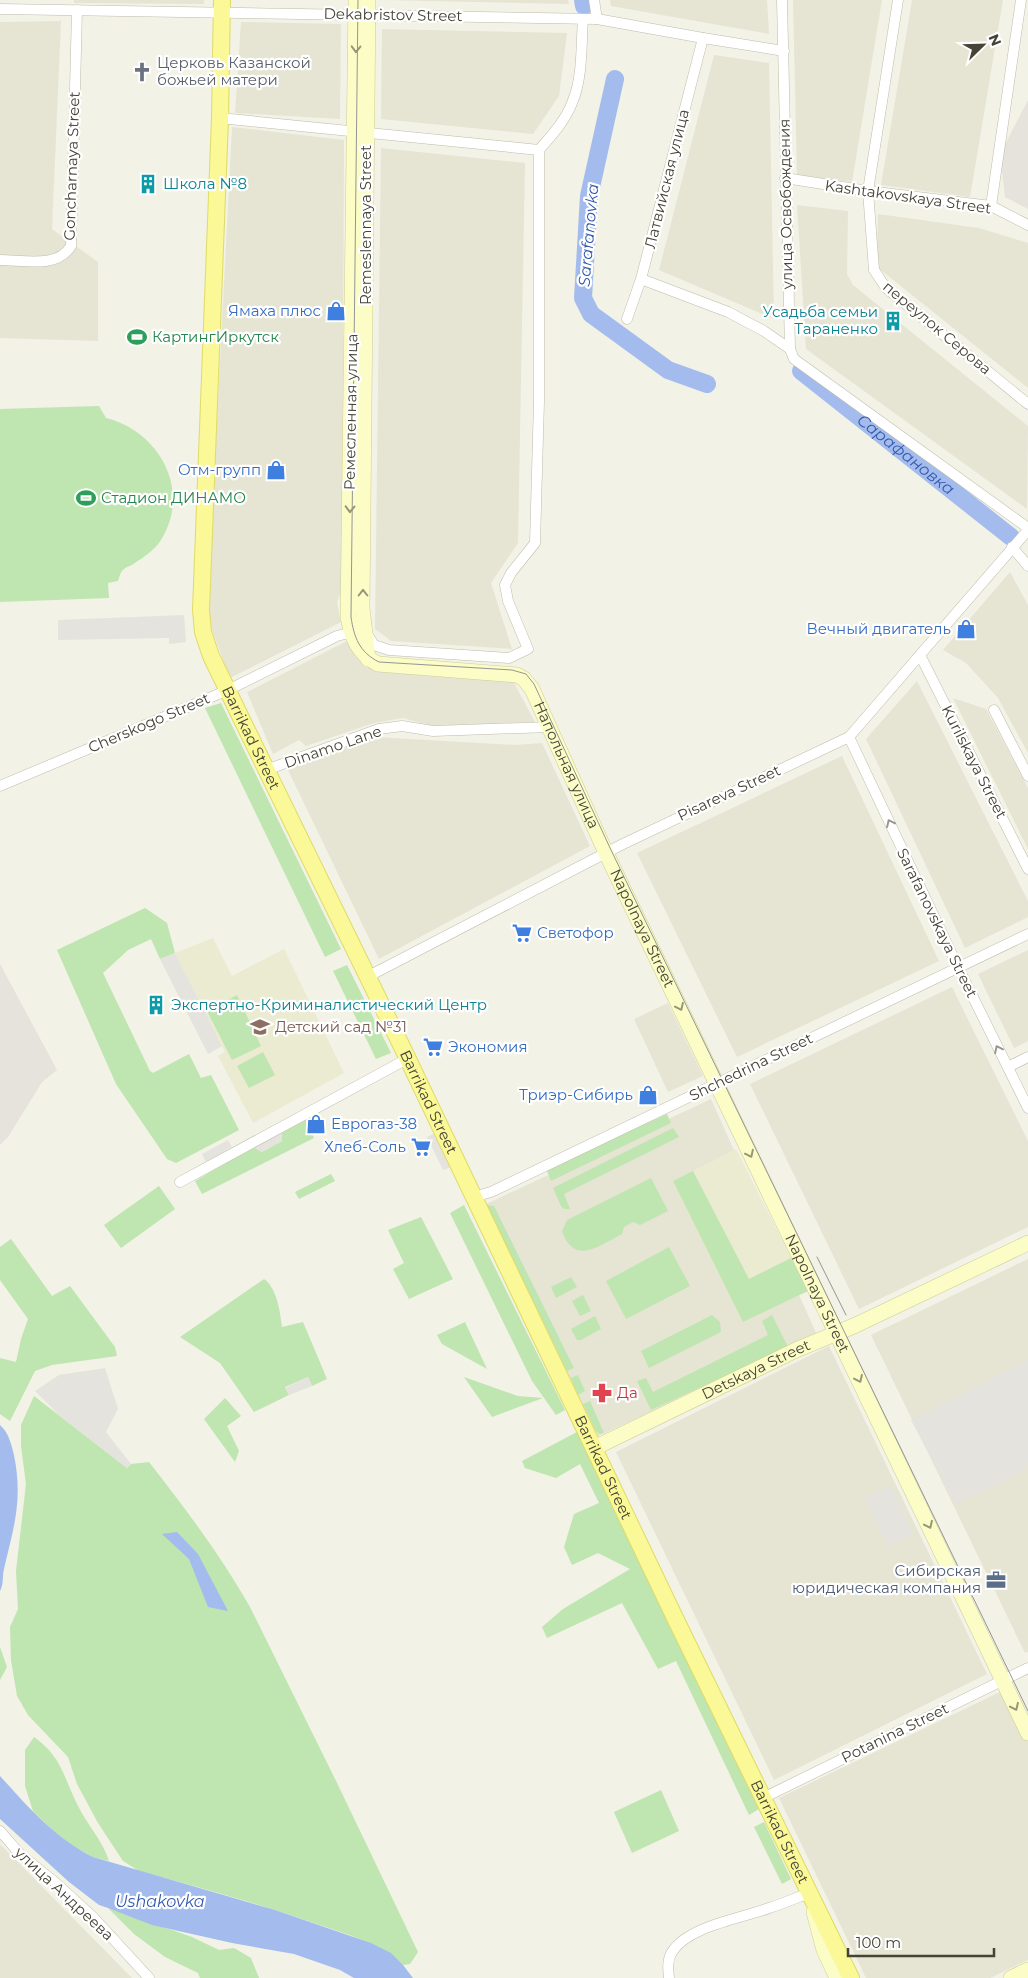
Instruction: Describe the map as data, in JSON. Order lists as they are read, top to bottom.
{
  "streets": {
    "main road": ["Barrikad Street"],
    "street": [
      "Dekabristov Street",
      "Goncharnaya Street",
      "Латвийская улица",
      "Kashtakovskaya Street",
      "улица Освобождения",
      "переулок Серова",
      "Ремесленная улица",
      "Cherskogo Street",
      "Dinamo Lane",
      "Kurilskaya Street",
      "Напольная улица",
      "Pisareva Street",
      "Sarafanovskaya Street",
      "Napolnaya Street",
      "Shchedrina Street",
      "Detskaya Street",
      "Potanina Street",
      "улица Андреева"
    ]
  },
  "crossings": [
    ["Dekabristov Street", "Goncharnaya Street"],
    ["Dekabristov Street", "Латвийская улица"],
    ["Dekabristov Street", "улица Освобождения"],
    ["Dekabristov Street", "Ремесленная улица"],
    ["Dekabristov Street", "Barrikad Street"],
    ["Kashtakovskaya Street", "улица Освобождения"],
    ["Kashtakovskaya Street", "переулок Серова"],
    ["Ремесленная улица", "Cherskogo Street"],
    ["Ремесленная улица", "Напольная улица"],
    ["Cherskogo Street", "Barrikad Street"],
    ["Barrikad Street", "Dinamo Lane"],
    ["Barrikad Street", "Pisareva Street"],
    ["Barrikad Street", "Shchedrina Street"],
    ["Barrikad Street", "Detskaya Street"],
    ["Barrikad Street", "Potanina Street"],
    ["Dinamo Lane", "Напольная улица"],
    ["Kurilskaya Street", "Pisareva Street"],
    ["Напольная улица", "Pisareva Street"],
    ["Напольная улица", "Napolnaya Street"],
    ["Pisareva Street", "Sarafanovskaya Street"],
    ["Pisareva Street", "Napolnaya Street"],
    ["Sarafanovskaya Street", "Shchedrina Street"],
    ["Napolnaya Street", "Shchedrina Street"],
    ["Napolnaya Street", "Detskaya Street"],
    ["Napolnaya Street", "Potanina Street"]
  ],
  "one_way": ["Sarafanovskaya Street", "Napolnaya Street"],
  "water": ["Sarafanovka", "Сарафановка", "Ushakovka"],
  "places": {
    "church": ["Церковь Казанской божьей матери"],
    "building": ["Школа №8", "Усадьба семьи Тараненко", "Экспертно-Криминалистический Центр"],
    "shop": [
      "Ямаха плюс",
      "Отм-групп",
      "Вечный двигатель",
      "Триэр-Сибирь",
      "Еврогаз-38"
    ],
    "sports": ["КартингИркутск", "Стадион ДИНАМО"],
    "supermarket": ["Светофор", "Экономия", "Хлеб-Соль"],
    "school or university": ["Детский сад №31"],
    "pharmacy": ["Да"],
    "office": ["Сибирская юридическая компания"]
  },
  "scale_bar": "100 m",
  "north": "top right"
}
